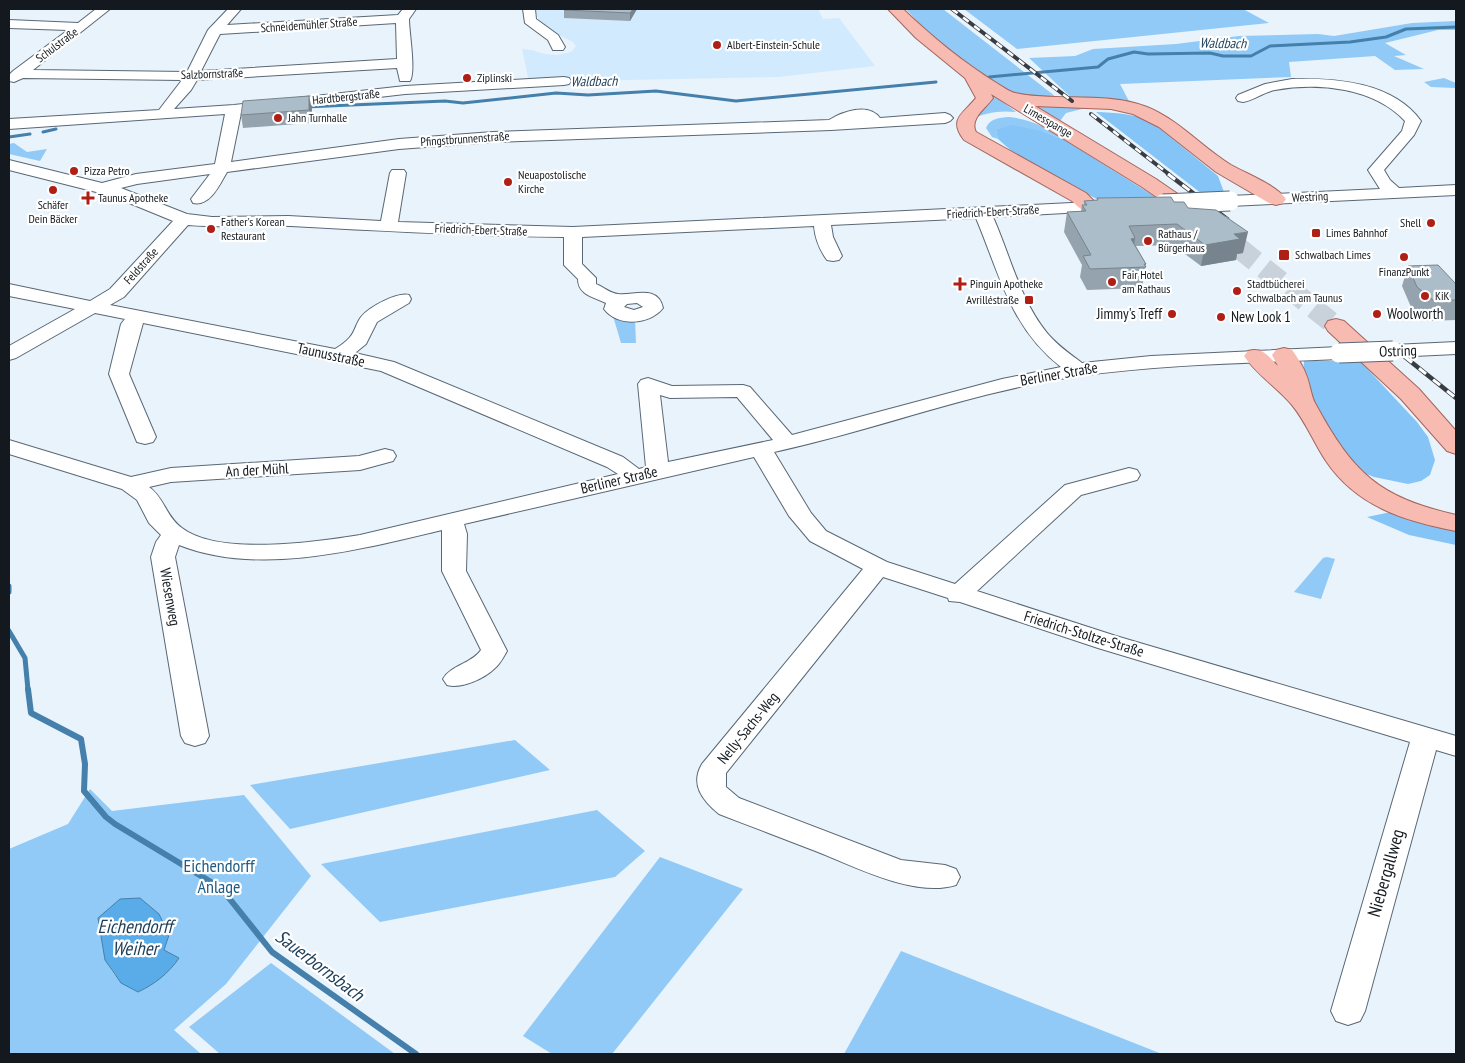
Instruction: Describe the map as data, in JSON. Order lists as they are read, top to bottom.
{
  "streets": {
    "main road": ["Limesspange"],
    "street": [
      "Schneidemühler Straße",
      "Schulstraße",
      "Salzbornstraße",
      "Hardtbergstraße",
      "Pfingstbrunnenstraße",
      "Westring",
      "Friedrich-Ebert-Straße",
      "Feldstraße",
      "Ostring",
      "Taunusstraße",
      "Berliner Straße",
      "An der Mühl",
      "Wiesenweg",
      "Friedrich-Stoltze-Straße",
      "Nelly-Sachs-Weg",
      "Niebergallweg"
    ]
  },
  "crossings": [
    ["Schulstraße", "Salzbornstraße"],
    ["Pfingstbrunnenstraße", "Friedrich-Ebert-Straße"],
    ["Friedrich-Ebert-Straße", "Feldstraße"],
    ["Feldstraße", "Taunusstraße"],
    ["Ostring", "Berliner Straße"],
    ["Taunusstraße", "Berliner Straße"],
    ["Berliner Straße", "Wiesenweg"],
    ["Berliner Straße", "Friedrich-Stoltze-Straße"],
    ["Friedrich-Stoltze-Straße", "Nelly-Sachs-Weg"],
    ["Friedrich-Stoltze-Straße", "Niebergallweg"]
  ],
  "water": ["Waldbach", "Eichendorff Weiher", "Sauerbornsbach"],
  "parks": ["Eichendorff Anlage"],
  "places": {
    "other": [
      "Albert-Einstein-Schule",
      "Ziplinski",
      "Jahn Turnhalle",
      "Pizza Petro",
      "Neuapostolische Kirche",
      "Schäfer Dein Bäcker",
      "Shell",
      "Father's Korean Restaurant",
      "Rathaus / Bürgerhaus",
      "FinanzPunkt",
      "Fair Hotel am Rathaus",
      "Stadtbücherei Schwalbach am Taunus",
      "KiK",
      "Jimmy's Treff",
      "Woolworth",
      "New Look 1"
    ],
    "health": ["Taunus Apotheke", "Pinguin Apotheke"],
    "transit": ["Limes Bahnhof", "Schwalbach Limes", "Avrilléstraße"]
  }
}
